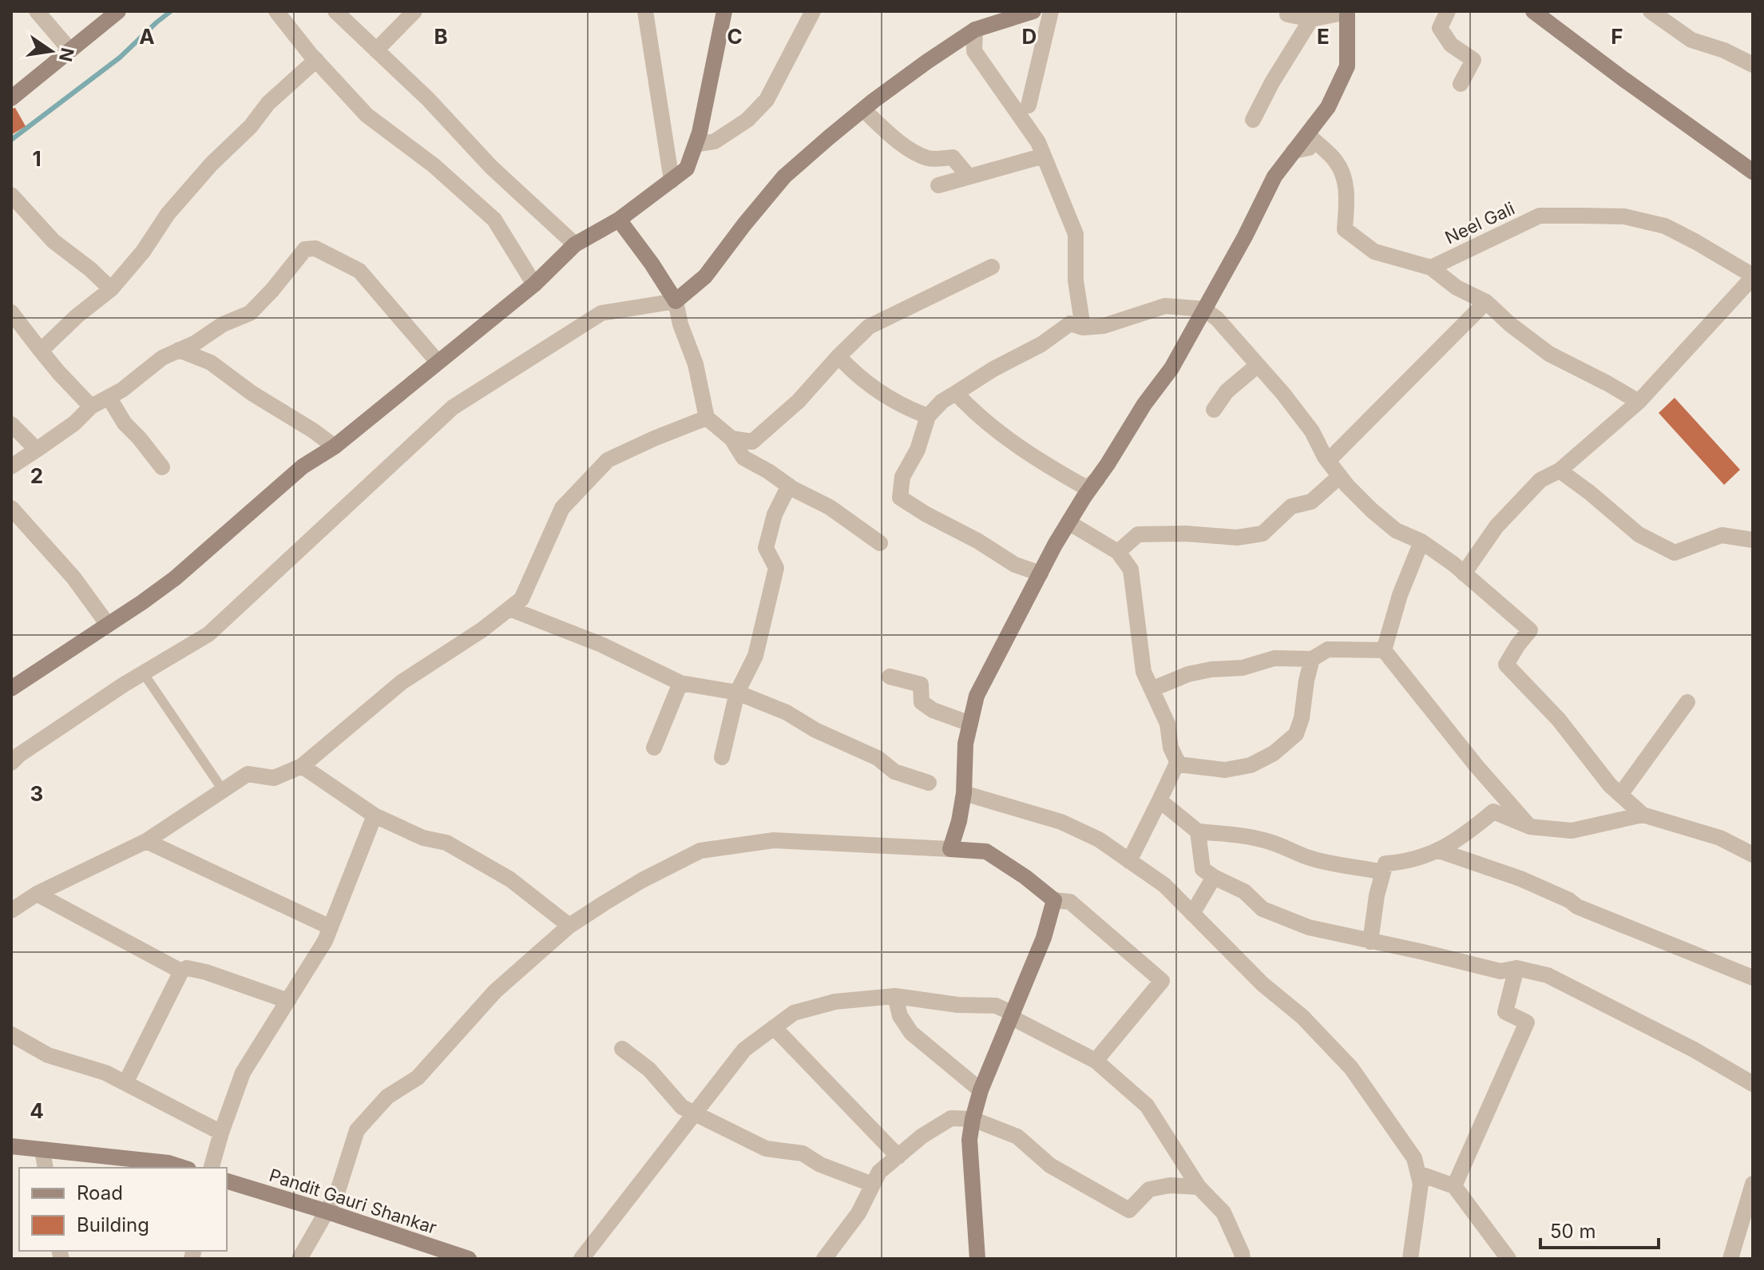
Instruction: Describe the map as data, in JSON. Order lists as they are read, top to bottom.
{
  "streets": {
    "street": ["Neel Gali", "Pandit Gauri Shankar"]
  },
  "legend": ["Road", "Building"],
  "scale_bar": "50 m",
  "north": "right",
  "grid": {
    "columns": [
      "A",
      "B",
      "C",
      "D",
      "E",
      "F"
    ],
    "rows": [
      "1",
      "2",
      "3",
      "4"
    ]
  }
}
